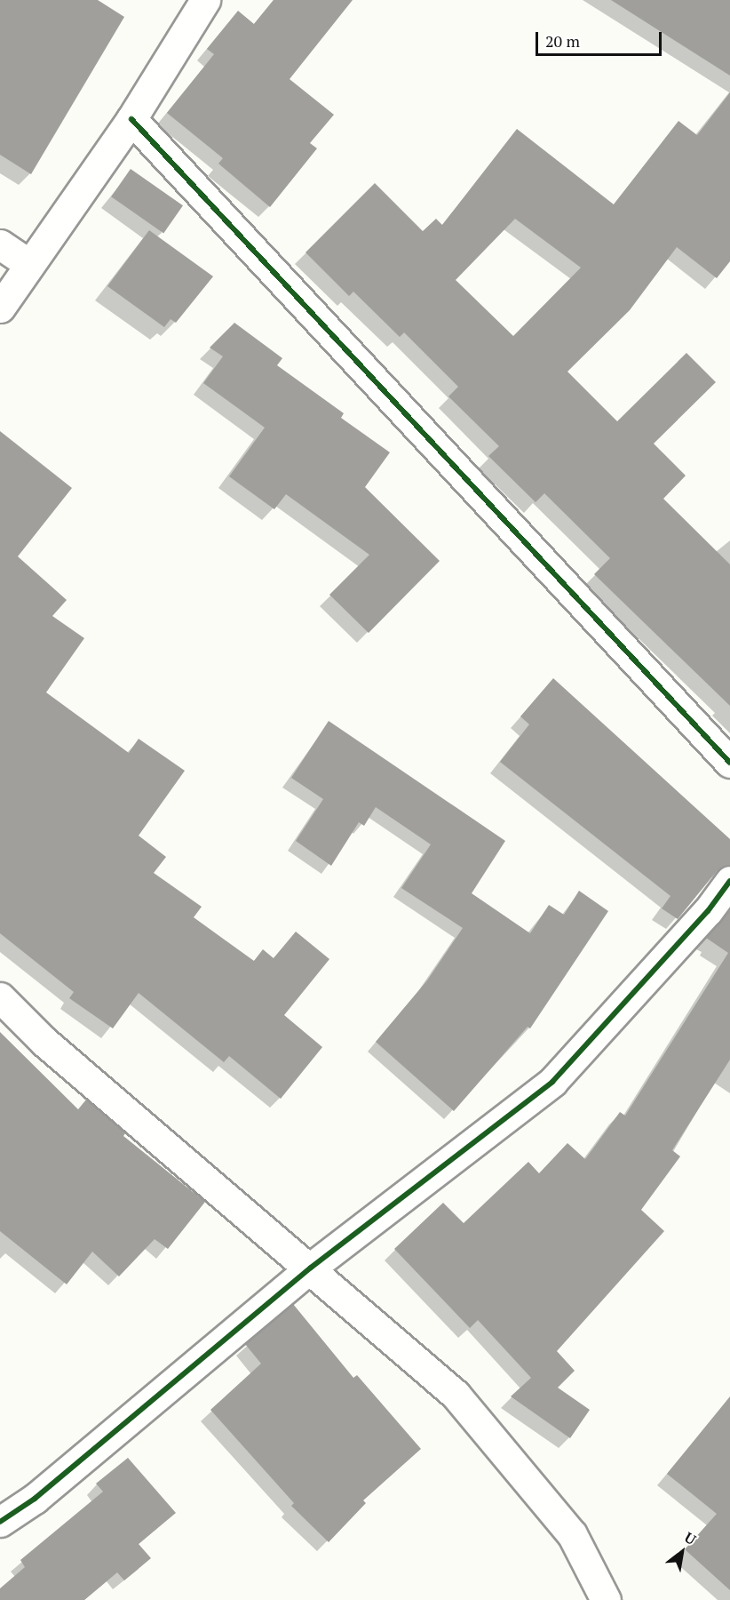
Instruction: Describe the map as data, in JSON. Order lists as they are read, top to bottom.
{
  "scale_bar": "20 m",
  "north": "top right"
}
